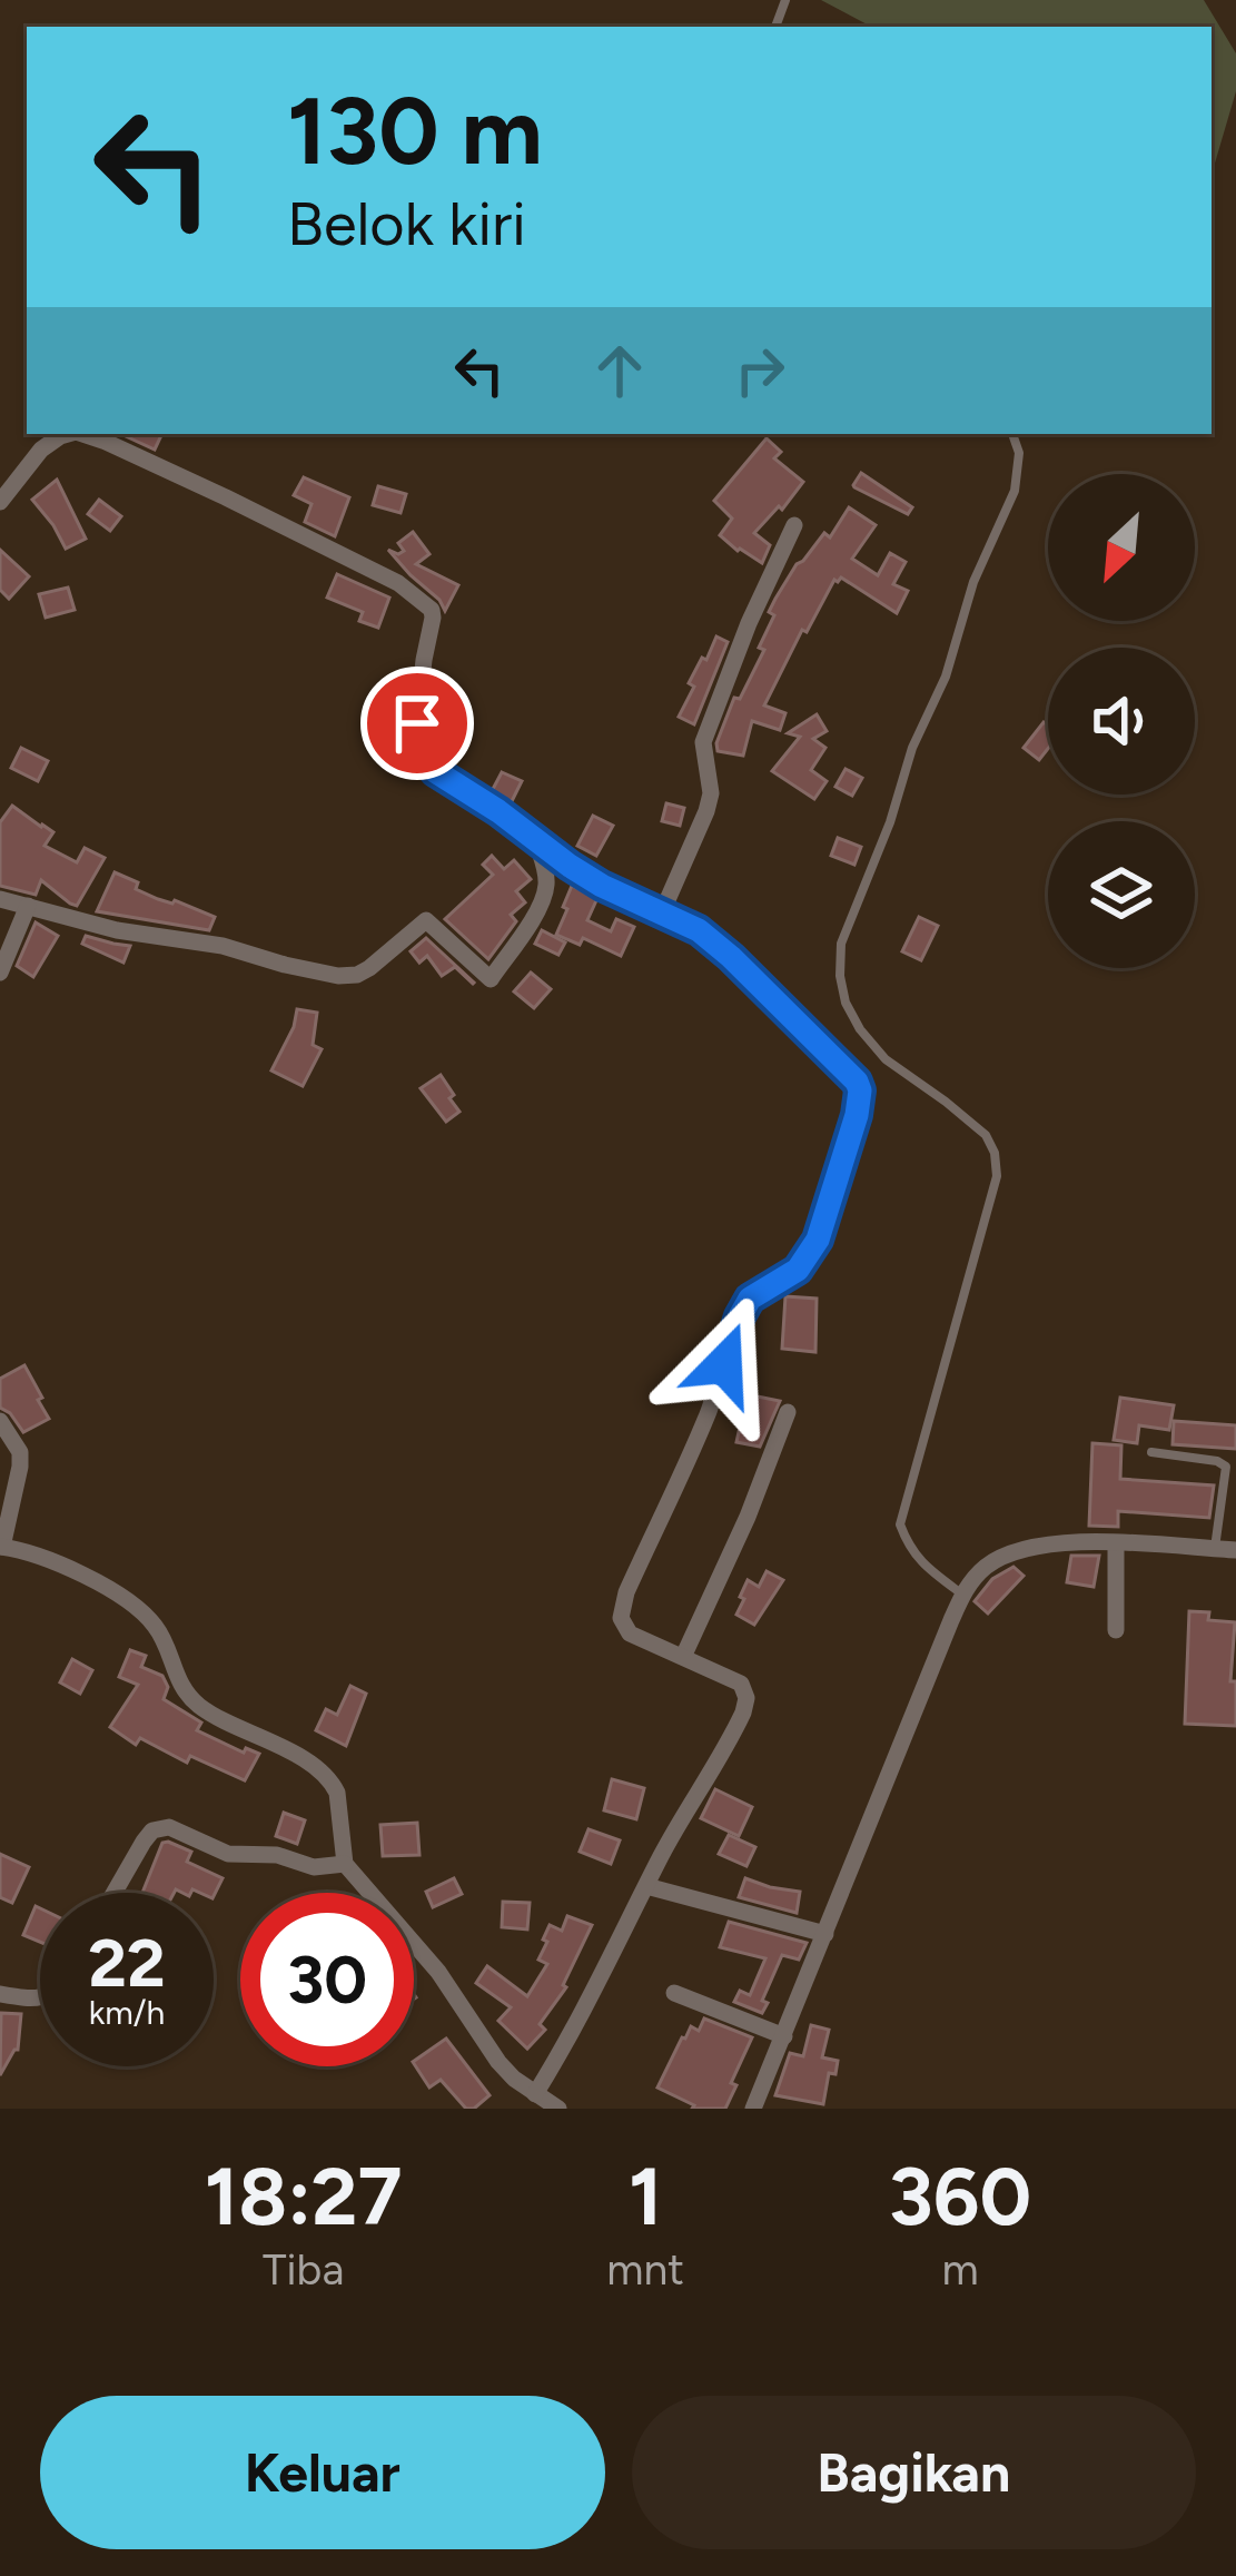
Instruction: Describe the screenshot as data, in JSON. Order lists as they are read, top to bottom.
{
  "north": "bottom left",
  "page": {
    "turn": ["130 m", "Belok kiri"],
    "speed": "22 km/h",
    "limit": "30",
    "eta": [
      "18:27",
      "Tiba",
      "1",
      "mnt",
      "360",
      "m"
    ],
    "buttons": ["Keluar", "Bagikan"]
  }
}
